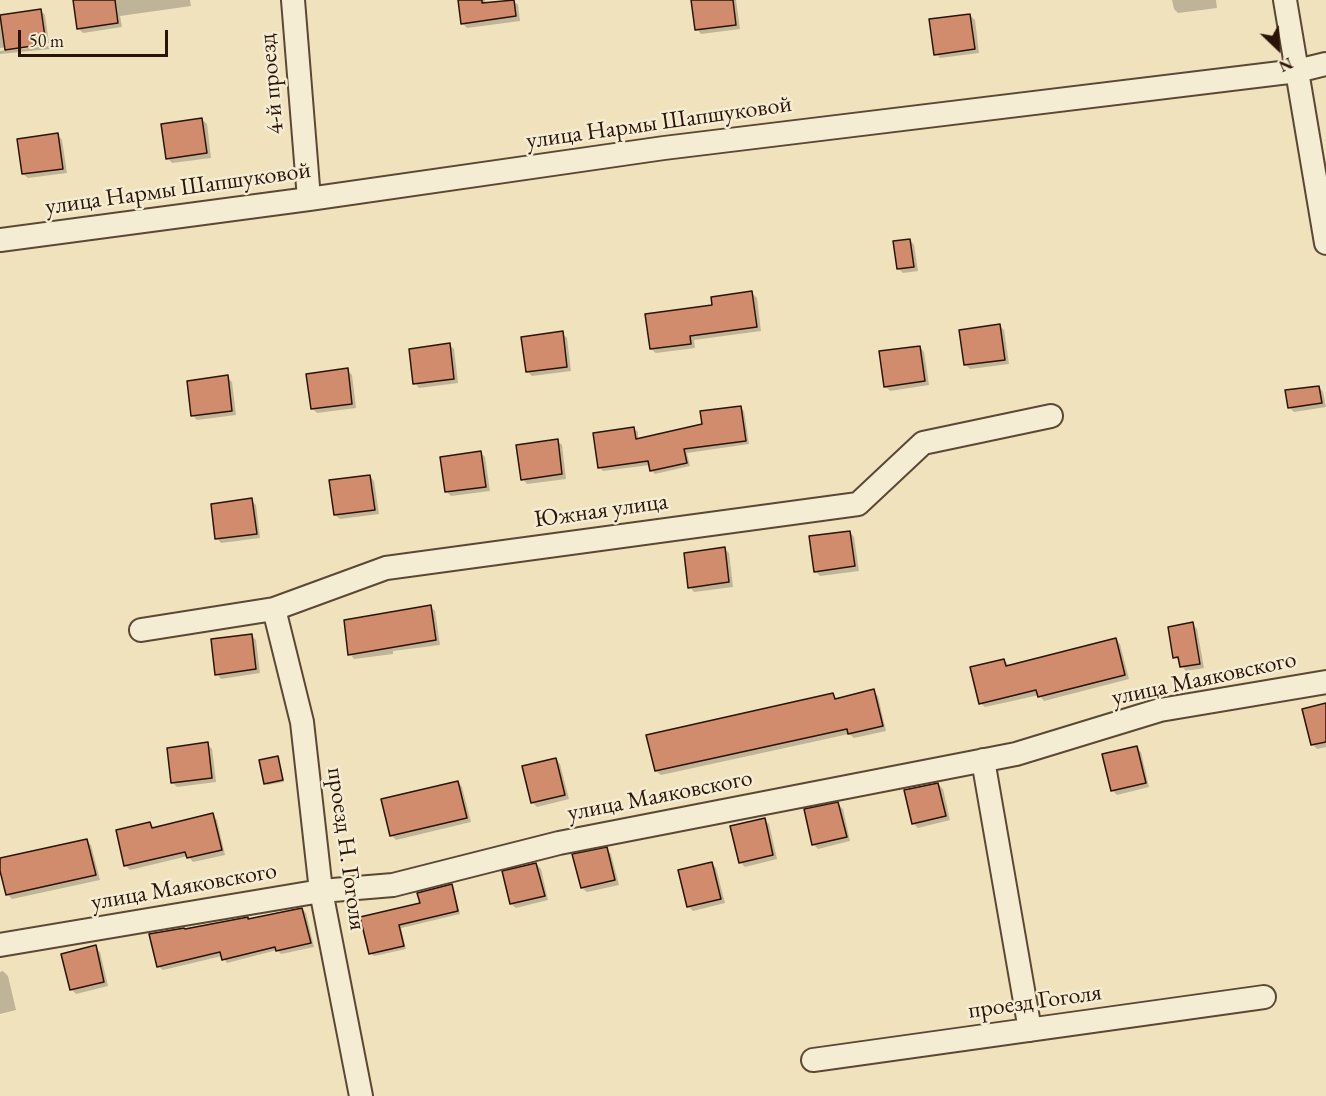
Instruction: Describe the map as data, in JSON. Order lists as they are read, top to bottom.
{
  "streets": {
    "street": [
      "4-й проезд",
      "улица Нармы Шапшуковой",
      "Южная улица",
      "улица Маяковского",
      "проезд Н. Гоголя",
      "проезд Гоголя"
    ]
  },
  "crossings": [
    ["4-й проезд", "улица Нармы Шапшуковой"],
    ["Южная улица", "проезд Н. Гоголя"],
    ["улица Маяковского", "проезд Н. Гоголя"]
  ],
  "scale_bar": "50 m",
  "north": "bottom right"
}
